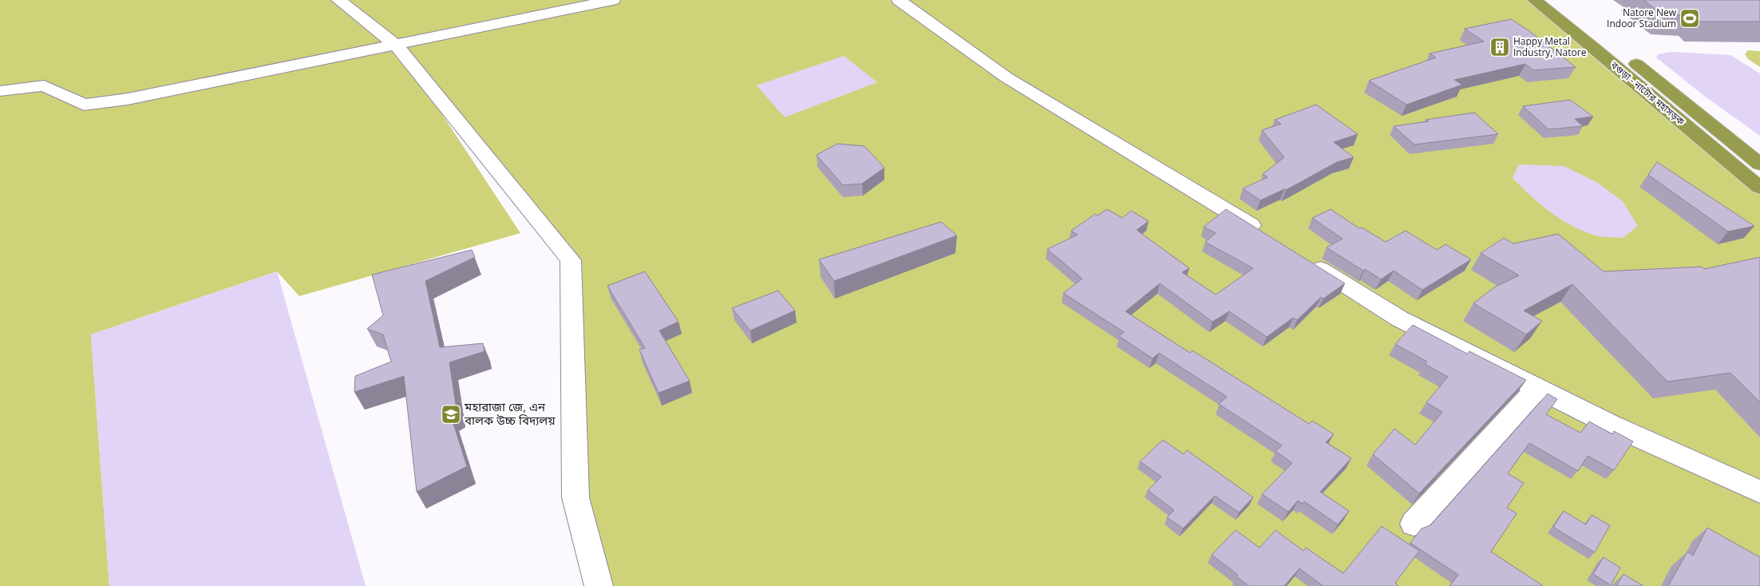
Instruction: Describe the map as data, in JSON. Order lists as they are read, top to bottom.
{
  "streets": {
    "highway": ["বগুড়া - নাটোর মহাসড়ক"]
  },
  "places": {
    "sports": ["Natore New Indoor Stadium"],
    "building": ["Happy Metal Industry, Natore"],
    "school or university": ["মহারাজা জে, এন বালক উচ্চ বিদ্যলয়"]
  }
}
